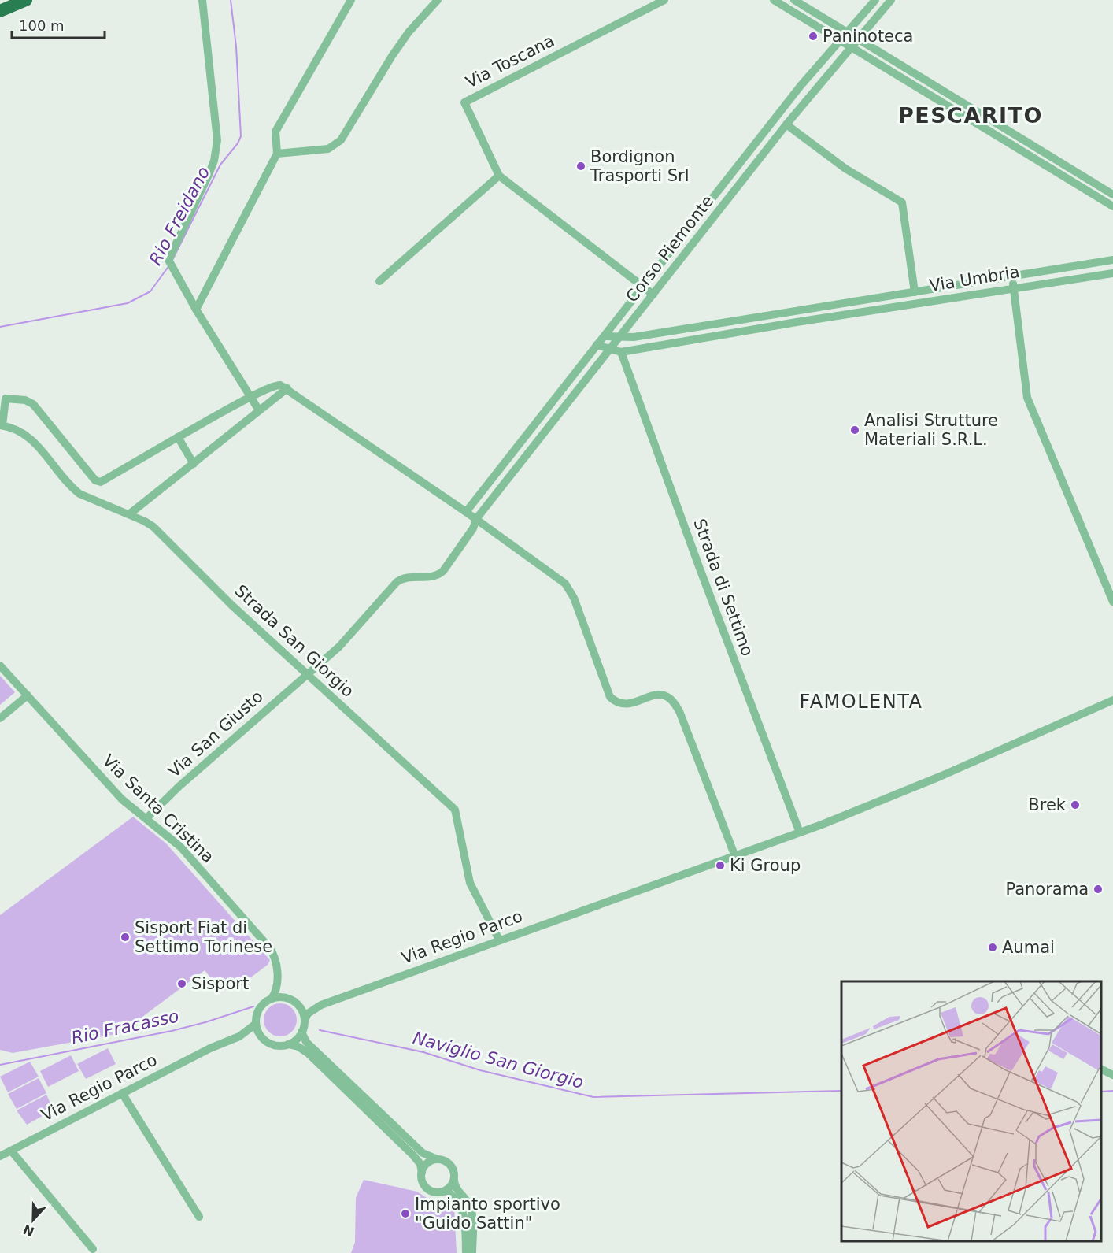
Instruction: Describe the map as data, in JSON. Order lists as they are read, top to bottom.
{
  "streets": {
    "street": [
      "Via Toscana",
      "Corso Piemonte",
      "Via Umbria",
      "Strada di Settimo",
      "Strada San Giorgio",
      "Via San Giusto",
      "Via Santa Cristina",
      "Via Regio Parco"
    ]
  },
  "crossings": [
    ["Via Toscana", "Corso Piemonte"],
    ["Corso Piemonte", "Via Umbria"],
    ["Corso Piemonte", "Via San Giusto"],
    ["Via Umbria", "Strada di Settimo"],
    ["Strada San Giorgio", "Via San Giusto"],
    ["Strada San Giorgio", "Via Regio Parco"],
    ["Via San Giusto", "Via Santa Cristina"],
    ["Via Santa Cristina", "Via Regio Parco"]
  ],
  "districts": ["PESCARITO", "FAMOLENTA"],
  "water": ["Rio Freidano", "Rio Fracasso", "Naviglio San Giorgio"],
  "places": [
    "Paninoteca",
    "Bordignon Trasporti Srl",
    "Analisi Strutture Materiali S.R.L.",
    "Brek",
    "Ki Group",
    "Panorama",
    "Sisport Fiat di Settimo Torinese",
    "Aumai",
    "Sisport",
    "Impianto sportivo \"Guido Sattin\""
  ],
  "scale_bar": "100 m",
  "north": "bottom"
}
